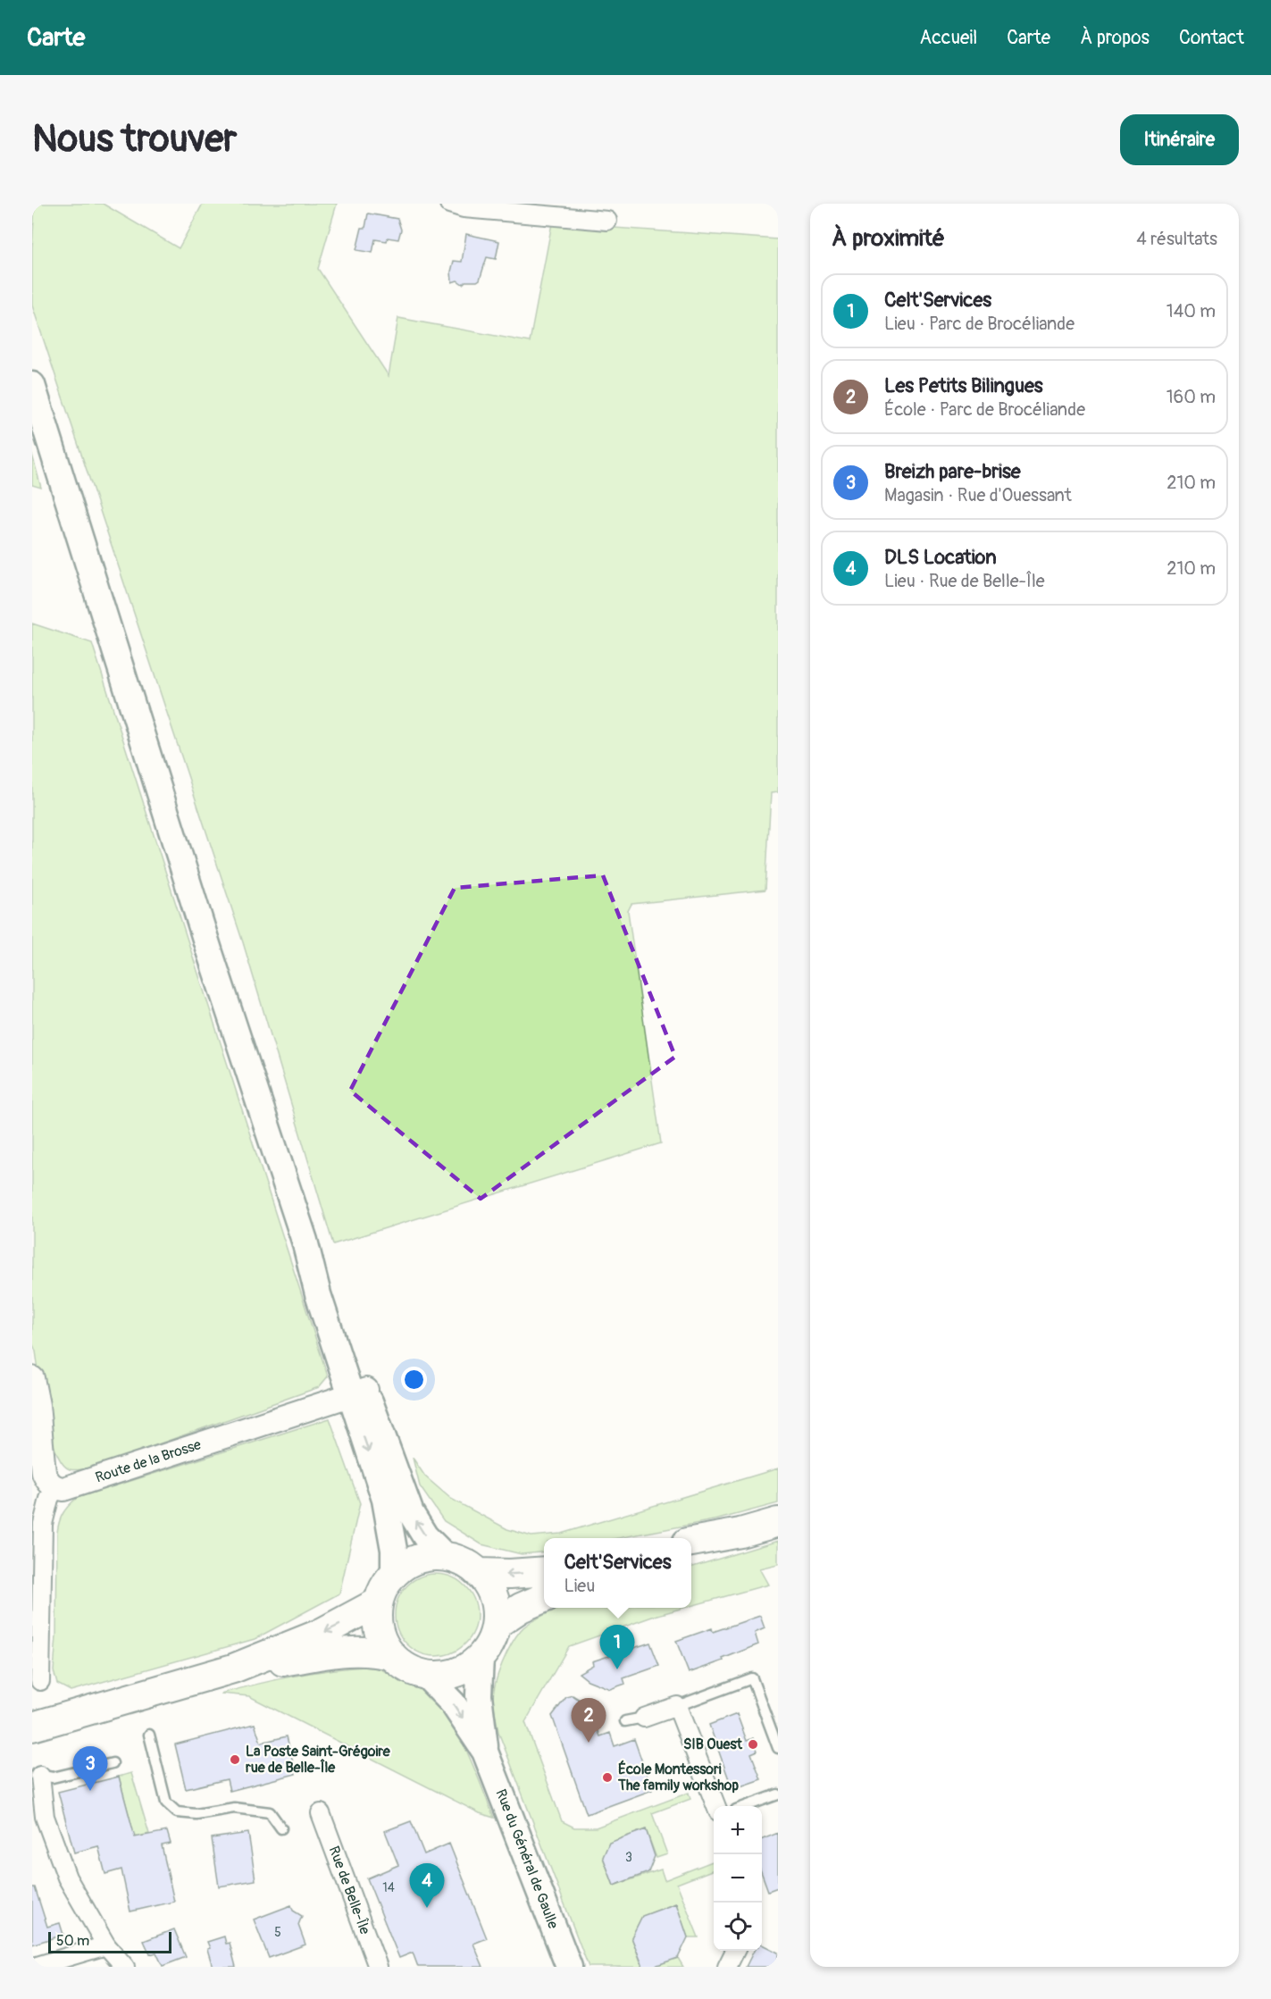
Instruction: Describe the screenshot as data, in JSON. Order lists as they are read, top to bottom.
{
  "streets": {
    "main road": ["Rue du Général de Gaulle"],
    "street": ["Route de la Brosse", "Rue de Belle-Île"]
  },
  "places": ["SIB Ouest", "La Poste Saint-Grégoire rue de Belle-Île", "École Montessori The family workshop"],
  "house_numbers": ["3", "14", "5"],
  "scale_bar": "50 m",
  "page": {
    "header": "Carte",
    "nav": [
      "Accueil",
      "Carte",
      "À propos",
      "Contact"
    ],
    "buttons": "Itinéraire",
    "title": "Nous trouver",
    "heading": ["À proximité", "4 résultats"],
    "list": [
      {
        "mark": "1",
        "name": "Celt'Services",
        "note": "Lieu · Parc de Brocéliande",
        "value": "140 m"
      },
      {
        "mark": "2",
        "name": "Les Petits Bilingues",
        "note": "École · Parc de Brocéliande",
        "value": "160 m"
      },
      {
        "mark": "3",
        "name": "Breizh pare-brise",
        "note": "Magasin · Rue d'Ouessant",
        "value": "210 m"
      },
      {
        "mark": "4",
        "name": "DLS Location",
        "note": "Lieu · Rue de Belle-Île",
        "value": "210 m"
      }
    ],
    "popup": ["Celt'Services", "Lieu"],
    "pins": [
      "1",
      "2",
      "3",
      "4"
    ],
    "map_buttons": ["+", "−"],
    "scale": "50 m"
  }
}
